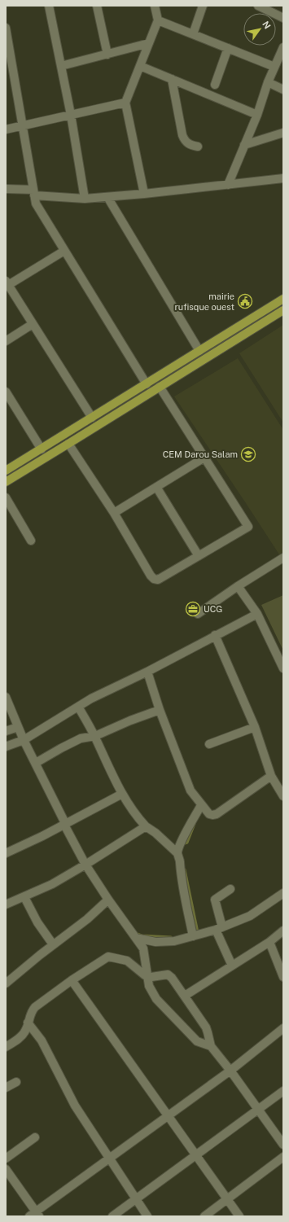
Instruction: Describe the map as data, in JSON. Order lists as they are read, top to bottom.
{
  "places": {
    "public building": ["mairie rufisque ouest"],
    "school or university": ["CEM Darou Salam"],
    "office": ["UCG"]
  },
  "north": "top right"
}
